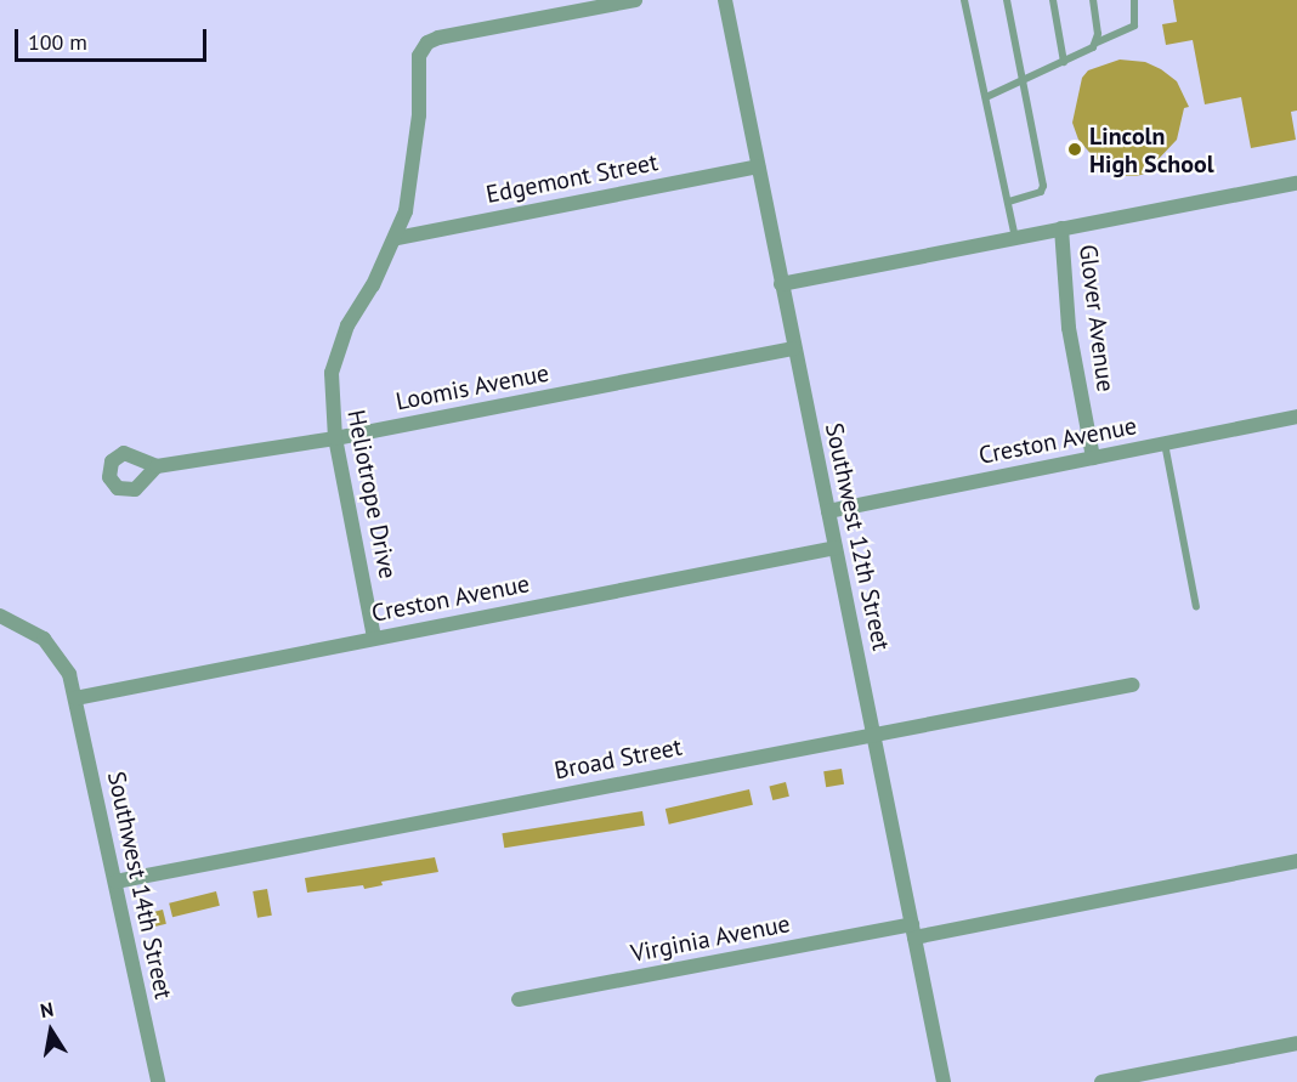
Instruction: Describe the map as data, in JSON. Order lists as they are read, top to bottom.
{
  "streets": {
    "street": [
      "Edgemont Street",
      "Glover Avenue",
      "Loomis Avenue",
      "Creston Avenue",
      "Heliotrope Drive",
      "Southwest 12th Street",
      "Broad Street",
      "Southwest 14th Street",
      "Virginia Avenue"
    ]
  },
  "crossings": [
    ["Edgemont Street", "Heliotrope Drive"],
    ["Edgemont Street", "Southwest 12th Street"],
    ["Glover Avenue", "Creston Avenue"],
    ["Loomis Avenue", "Heliotrope Drive"],
    ["Loomis Avenue", "Southwest 12th Street"],
    ["Creston Avenue", "Heliotrope Drive"],
    ["Creston Avenue", "Southwest 12th Street"],
    ["Creston Avenue", "Southwest 14th Street"],
    ["Southwest 12th Street", "Broad Street"],
    ["Southwest 12th Street", "Virginia Avenue"],
    ["Broad Street", "Southwest 14th Street"]
  ],
  "places": ["Lincoln High School"],
  "scale_bar": "100 m",
  "north": "top"
}
